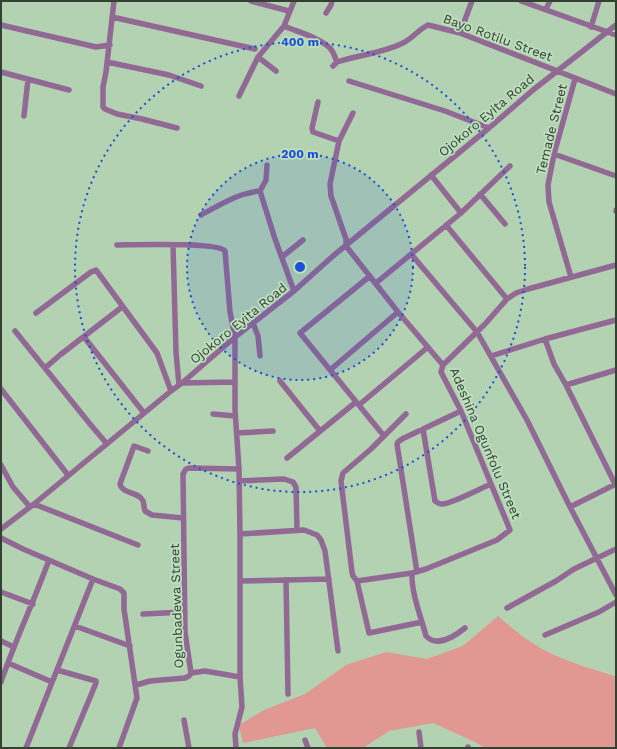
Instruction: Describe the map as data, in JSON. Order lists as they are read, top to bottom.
{
  "streets": {
    "street": [
      "Bayo Rotilu Street",
      "Ojokoro Eyita Road",
      "Temade Street",
      "Adeshina Ogunfolu Street",
      "Ogunbadewa Street"
    ]
  },
  "crossings": [
    ["Bayo Rotilu Street", "Ojokoro Eyita Road"],
    ["Bayo Rotilu Street", "Temade Street"]
  ],
  "rings": ["400 m", "200 m"]
}
